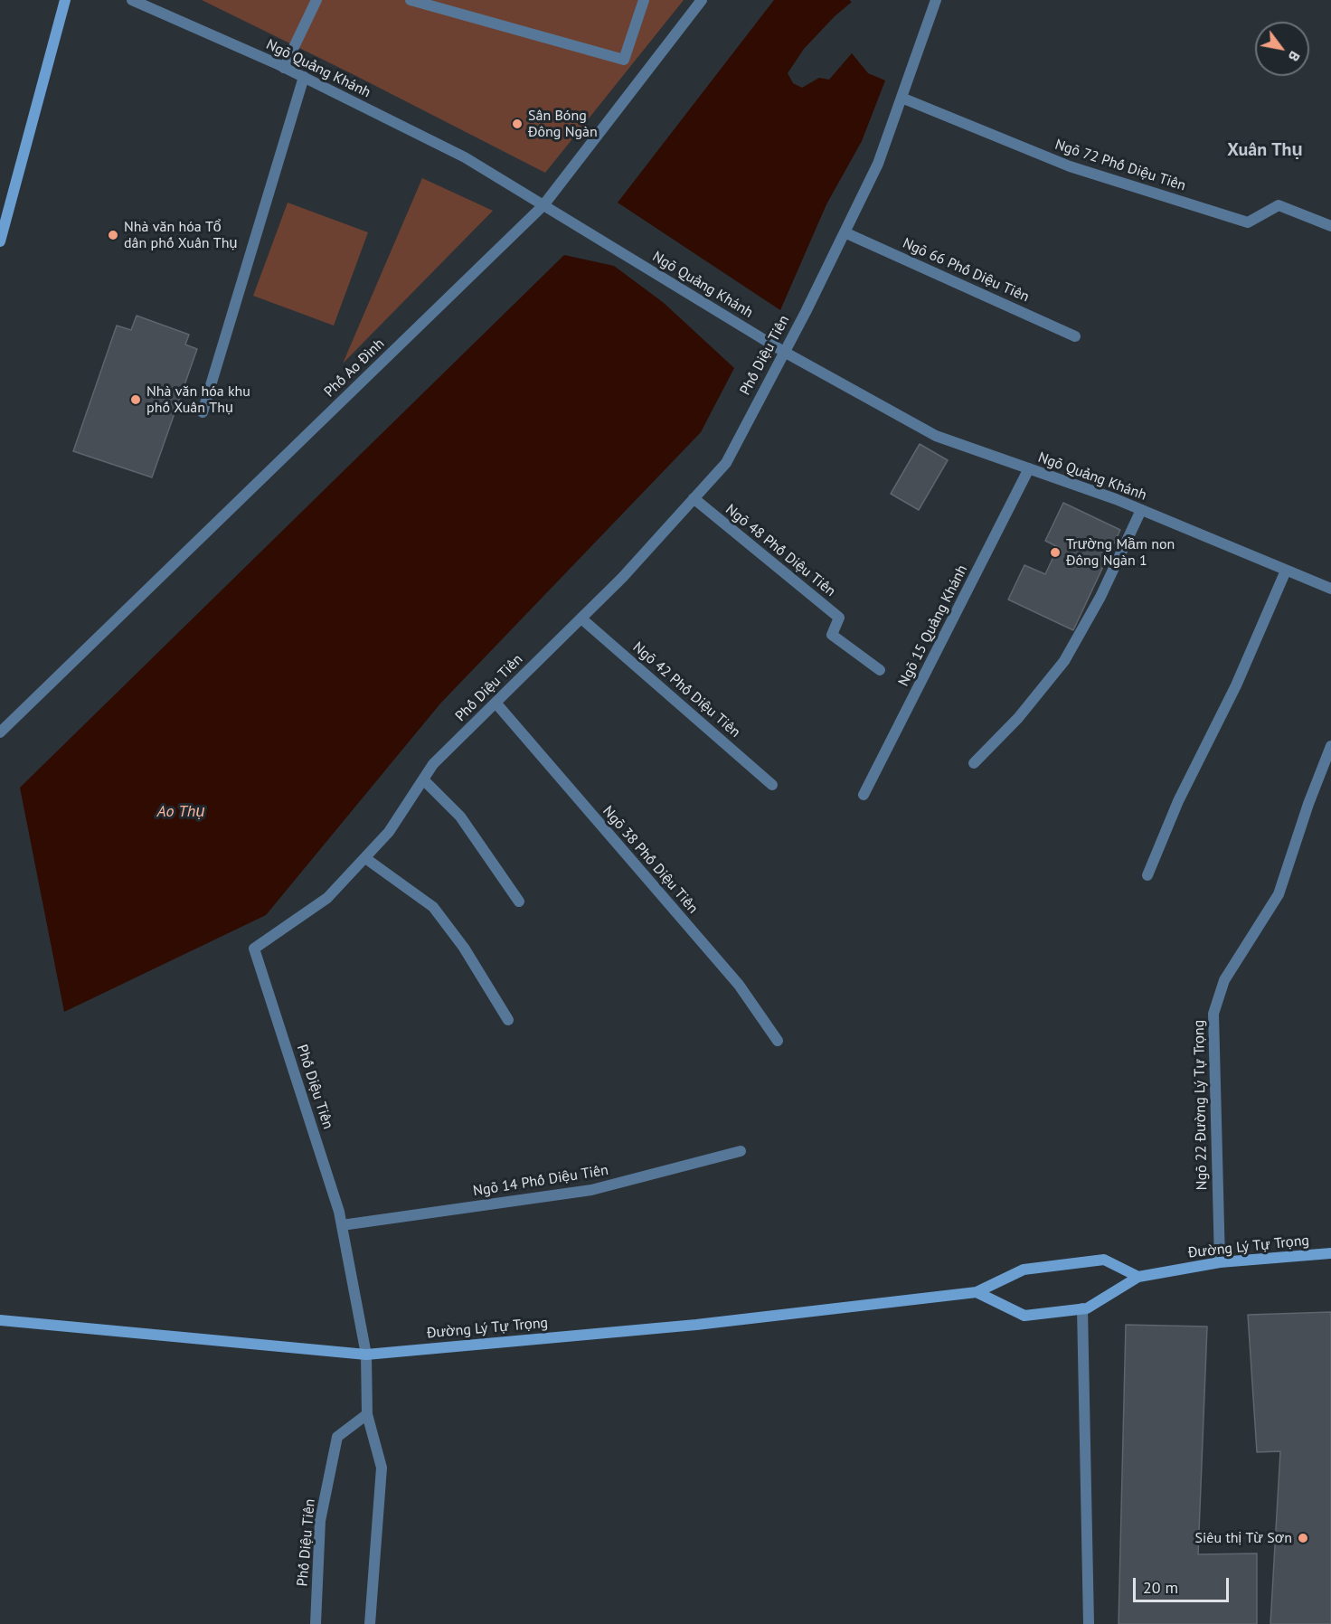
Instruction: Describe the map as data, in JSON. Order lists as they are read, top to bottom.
{
  "streets": {
    "main road": ["Đường Lý Tự Trọng"],
    "street": [
      "Ngõ Quảng Khánh",
      "Ngõ 72 Phố Diệu Tiên",
      "Ngõ 66 Phố Diệu Tiên",
      "Phố Diệu Tiên",
      "Phố Ao Đình",
      "Ngõ 48 Phố Diệu Tiên",
      "Ngõ 15 Quảng Khánh",
      "Ngõ 42 Phố Diệu Tiên",
      "Ngõ 38 Phố Diệu Tiên",
      "Ngõ 22 Đường Lý Tự Trọng",
      "Ngõ 14 Phố Diệu Tiên"
    ]
  },
  "crossings": [
    ["Ngõ Quảng Khánh", "Phố Diệu Tiên"],
    ["Ngõ Quảng Khánh", "Phố Ao Đình"],
    ["Ngõ Quảng Khánh", "Ngõ 15 Quảng Khánh"],
    ["Ngõ 72 Phố Diệu Tiên", "Phố Diệu Tiên"],
    ["Ngõ 66 Phố Diệu Tiên", "Phố Diệu Tiên"],
    ["Phố Diệu Tiên", "Ngõ 48 Phố Diệu Tiên"],
    ["Phố Diệu Tiên", "Ngõ 42 Phố Diệu Tiên"],
    ["Phố Diệu Tiên", "Ngõ 38 Phố Diệu Tiên"],
    ["Phố Diệu Tiên", "Ngõ 14 Phố Diệu Tiên"],
    ["Phố Diệu Tiên", "Đường Lý Tự Trọng"],
    ["Ngõ 22 Đường Lý Tự Trọng", "Đường Lý Tự Trọng"]
  ],
  "districts": ["Xuân Thụ"],
  "water": ["Ao Thụ"],
  "places": [
    "Sân Bóng Đông Ngàn",
    "Nhà văn hóa Tổ dân phố Xuân Thụ",
    "Nhà văn hóa khu phố Xuân Thụ",
    "Trường Mầm non Đông Ngàn 1",
    "Siêu thị Từ Sơn"
  ],
  "scale_bar": "20 m",
  "north": "bottom right"
}
